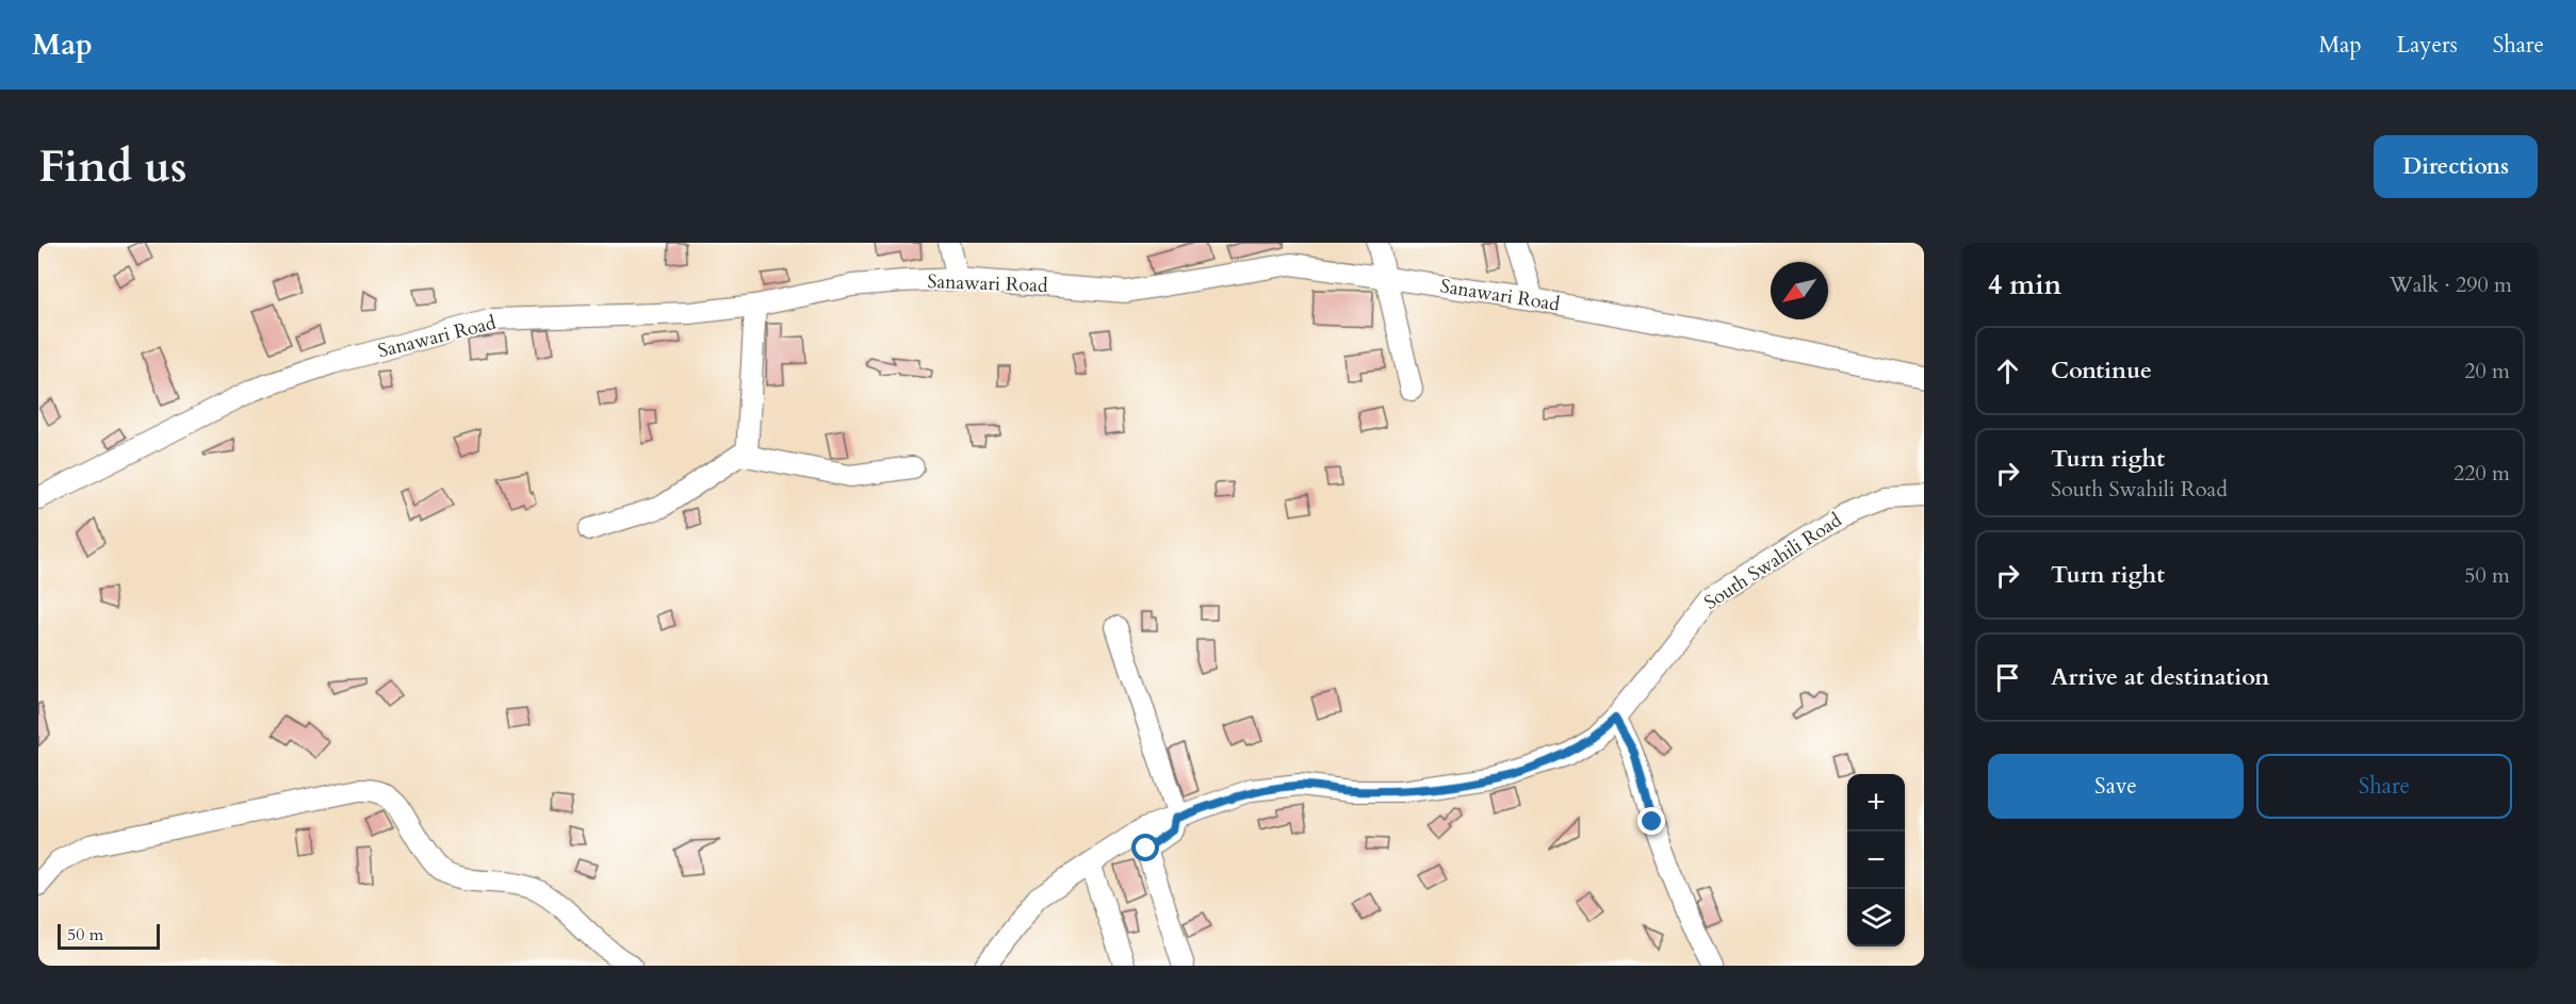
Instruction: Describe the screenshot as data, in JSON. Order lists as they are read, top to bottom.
{
  "streets": {
    "street": ["Sanawari Road", "South Swahili Road"]
  },
  "scale_bar": "50 m",
  "north": "bottom left",
  "page": {
    "header": "Map",
    "nav": ["Map", "Layers", "Share"],
    "buttons": [
      "Directions",
      ["Save", "Share"]
    ],
    "title": "Find us",
    "heading": ["4 min", "Walk · 290 m"],
    "list": [
      ["Continue", "20 m"],
      ["Turn right", "South Swahili Road", "220 m"],
      ["Turn right", "50 m"],
      "Arrive at destination"
    ],
    "map_buttons": ["+", "−"],
    "scale": "50 m"
  }
}
